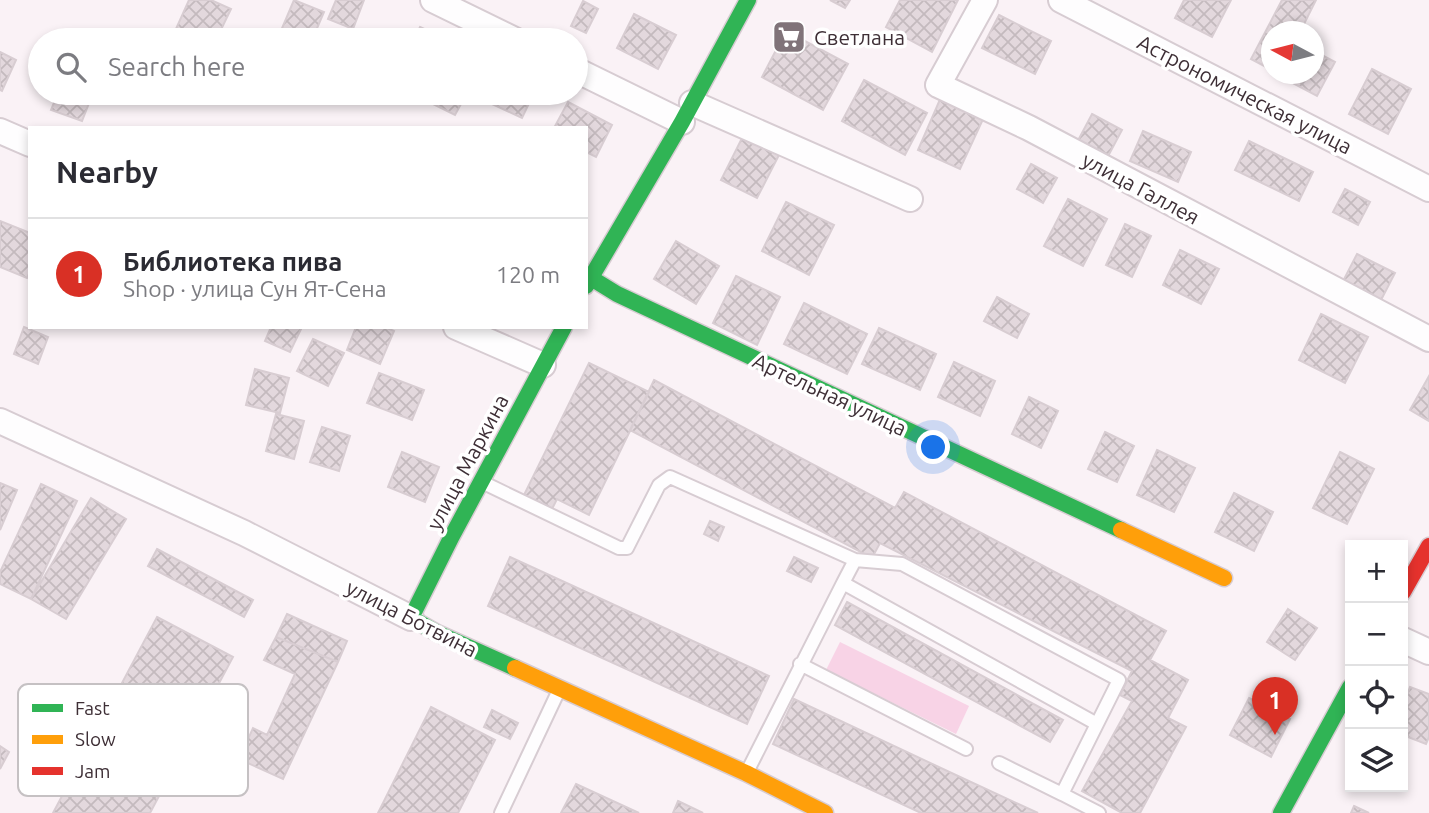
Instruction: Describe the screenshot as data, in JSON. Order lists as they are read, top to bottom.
{
  "streets": {
    "street": [
      "Астрономическая улица",
      "улица Галлея",
      "Артельная улица",
      "улица Маркина",
      "улица Ботвина"
    ]
  },
  "crossings": [
    ["улица Маркина", "улица Ботвина"]
  ],
  "places": {
    "supermarket": ["Светлана"]
  },
  "legend": ["Fast", "Slow", "Jam"],
  "north": "left",
  "page": {
    "search": "Search here",
    "heading": "Nearby",
    "list": [
      {
        "mark": "1",
        "name": "Библиотека пива",
        "note": "Shop · улица Сун Ят-Сена",
        "value": "120 m"
      }
    ],
    "map_buttons": ["+", "−"],
    "pins": "1"
  }
}
